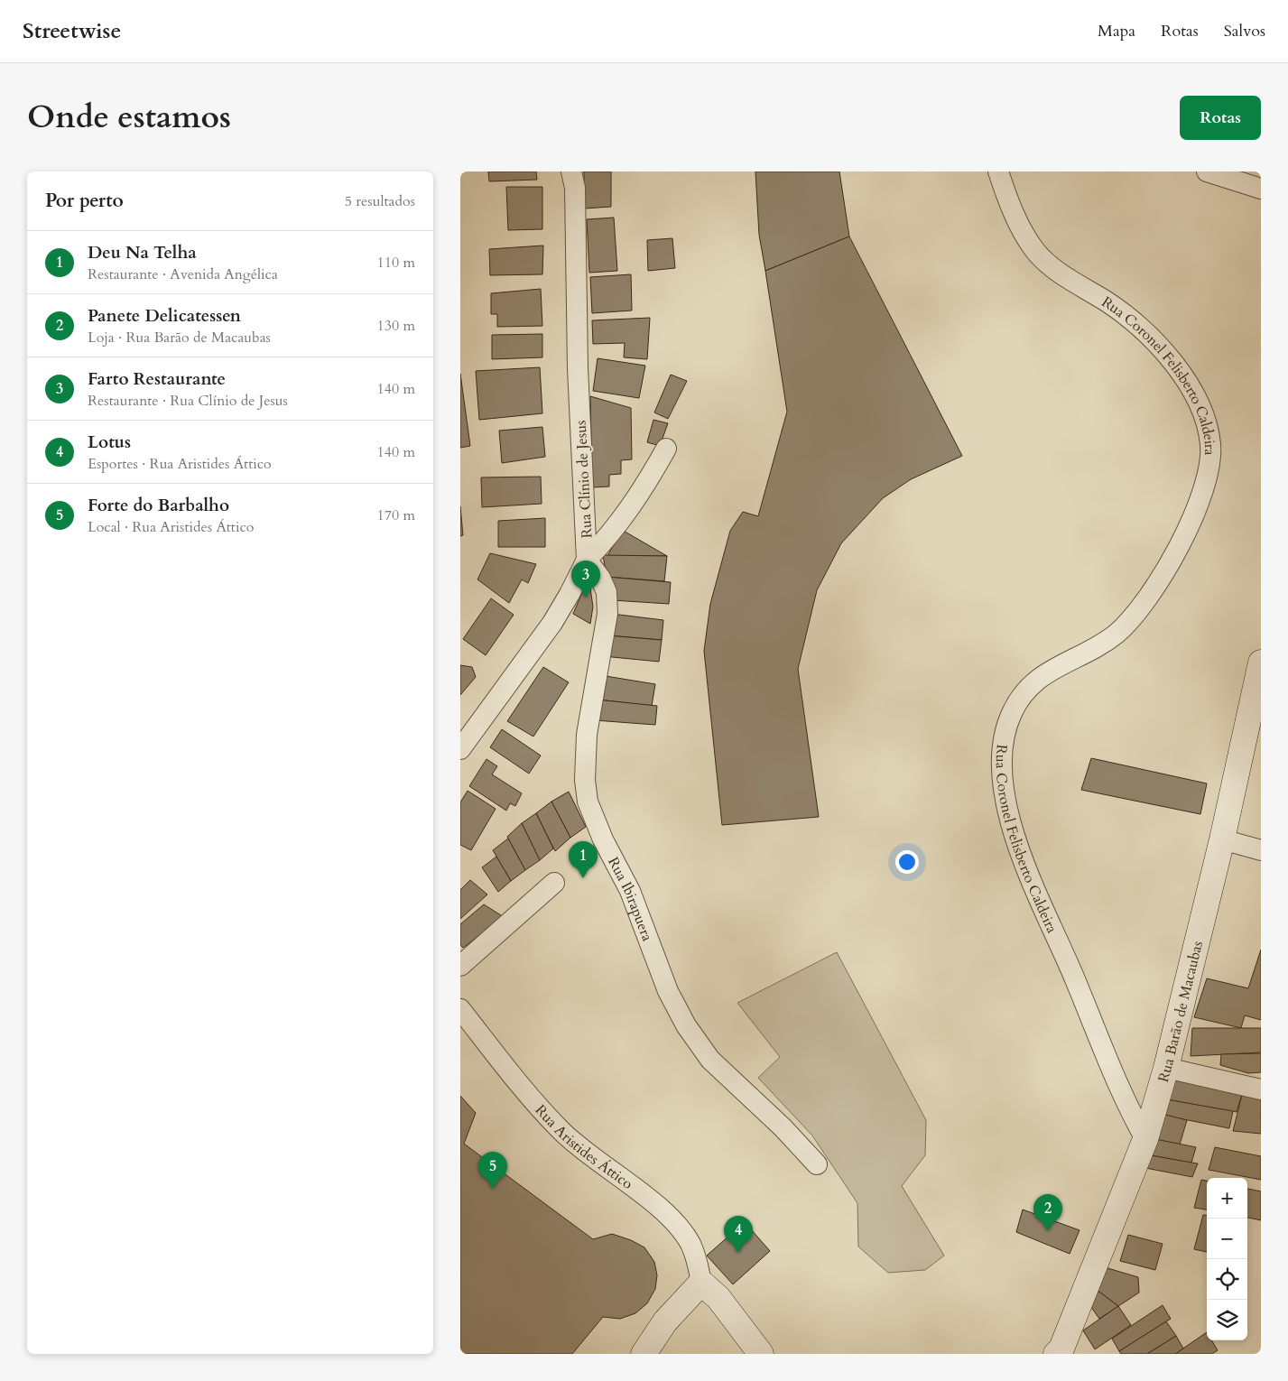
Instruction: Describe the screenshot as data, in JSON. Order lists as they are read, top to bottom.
{
  "streets": {
    "street": [
      "Rua Coronel Felisberto Caldeira",
      "Rua Clínio de Jesus",
      "Rua Ibirapuera",
      "Rua Barão de Macaubas",
      "Rua Aristides Áttico"
    ]
  },
  "crossings": [
    ["Rua Coronel Felisberto Caldeira", "Rua Barão de Macaubas"],
    ["Rua Clínio de Jesus", "Rua Ibirapuera"]
  ],
  "page": {
    "header": "Streetwise",
    "nav": ["Mapa", "Rotas", "Salvos"],
    "title": "Onde estamos",
    "buttons": "Rotas",
    "heading": ["Por perto", "5 resultados"],
    "list": [
      {
        "mark": "1",
        "name": "Deu Na Telha",
        "note": "Restaurante · Avenida Angélica",
        "value": "110 m"
      },
      {
        "mark": "2",
        "name": "Panete Delicatessen",
        "note": "Loja · Rua Barão de Macaubas",
        "value": "130 m"
      },
      {
        "mark": "3",
        "name": "Farto Restaurante",
        "note": "Restaurante · Rua Clínio de Jesus",
        "value": "140 m"
      },
      {
        "mark": "4",
        "name": "Lotus",
        "note": "Esportes · Rua Aristides Áttico",
        "value": "140 m"
      },
      {
        "mark": "5",
        "name": "Forte do Barbalho",
        "note": "Local · Rua Aristides Áttico",
        "value": "170 m"
      }
    ],
    "pins": [
      "3",
      "1",
      "5",
      "2",
      "4"
    ],
    "map_buttons": ["+", "−"]
  }
}
